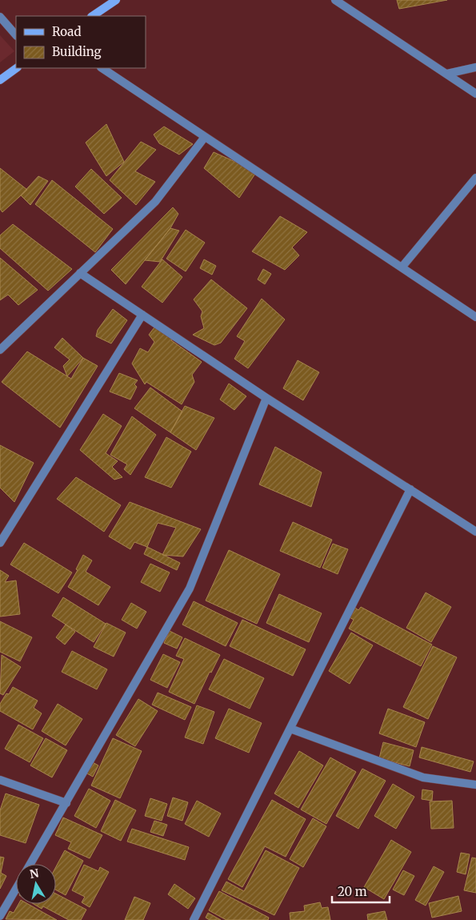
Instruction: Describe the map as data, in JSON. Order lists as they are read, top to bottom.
{
  "legend": ["Road", "Building"],
  "scale_bar": "20 m",
  "north": "top"
}
